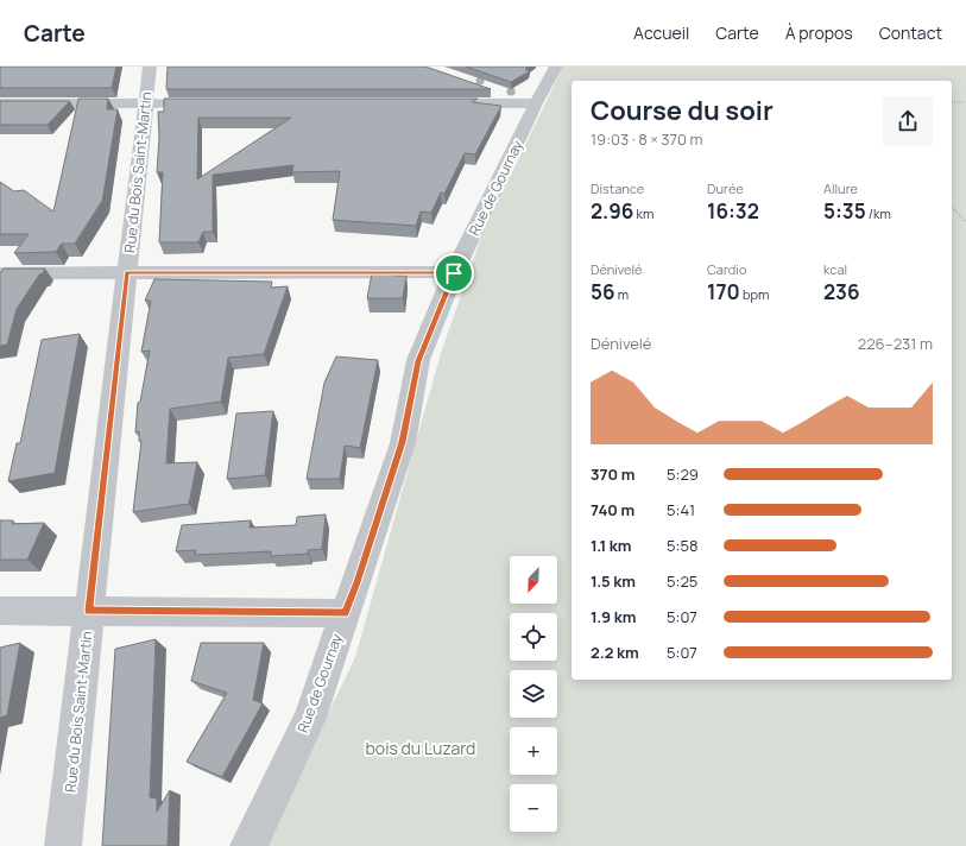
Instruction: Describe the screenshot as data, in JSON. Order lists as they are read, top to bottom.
{
  "streets": {
    "street": ["Rue du Bois Saint-Martin", "Rue de Gournay"]
  },
  "parks": ["bois du Luzard"],
  "north": "bottom left",
  "page": {
    "header": "Carte",
    "nav": [
      "Accueil",
      "Carte",
      "À propos",
      "Contact"
    ],
    "heading": ["Course du soir", "19:03 · 8 × 370 m"],
    "stats": [
      ["Distance", "2.96 km"],
      ["Durée", "16:32"],
      ["Allure", "5:35 /km"],
      ["Dénivelé", "56 m"],
      ["Cardio", "170 bpm"],
      ["kcal", "236"]
    ],
    "chart": ["Dénivelé", "226–231 m"],
    "list": [
      {
        "name": "370 m",
        "note": "5:29"
      },
      {
        "name": "740 m",
        "note": "5:41"
      },
      {
        "name": "1.1 km",
        "note": "5:58"
      },
      {
        "name": "1.5 km",
        "note": "5:25"
      },
      {
        "name": "1.9 km",
        "note": "5:07"
      },
      {
        "name": "2.2 km",
        "note": "5:07"
      }
    ],
    "map_buttons": ["+", "−"]
  }
}
